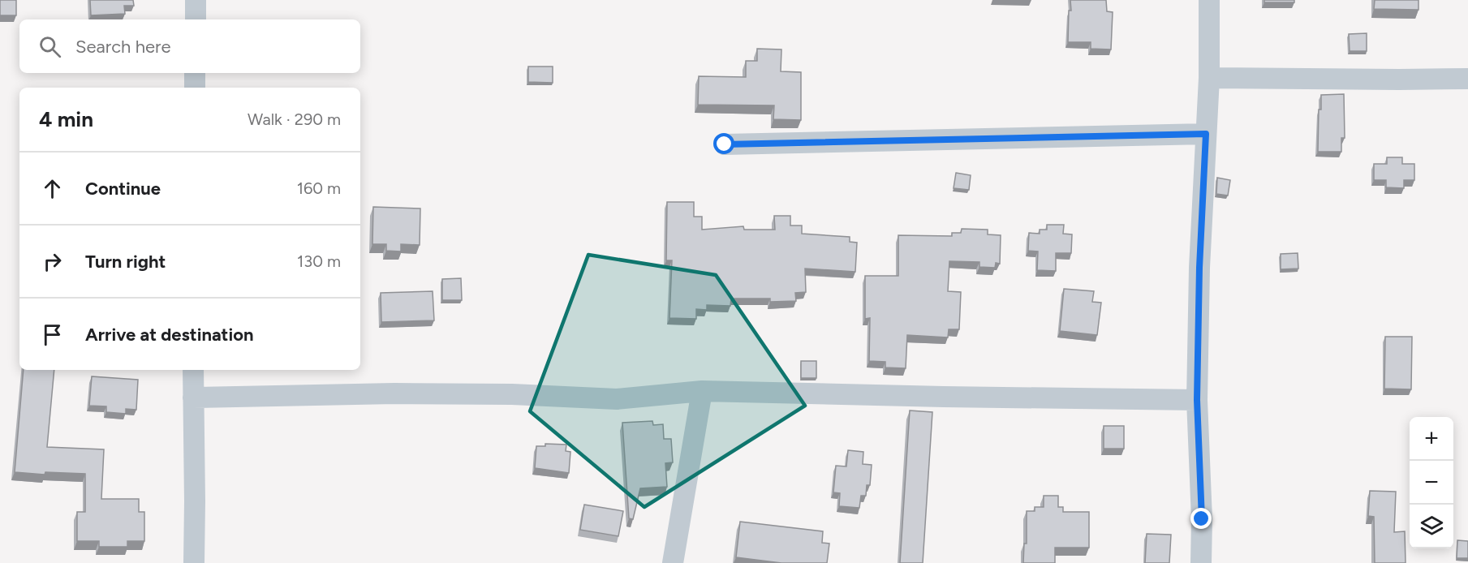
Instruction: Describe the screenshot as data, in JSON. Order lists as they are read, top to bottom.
{
  "page": {
    "search": "Search here",
    "heading": ["4 min", "Walk · 290 m"],
    "list": [
      ["Continue", "160 m"],
      ["Turn right", "130 m"],
      "Arrive at destination"
    ],
    "map_buttons": ["+", "−"]
  }
}
